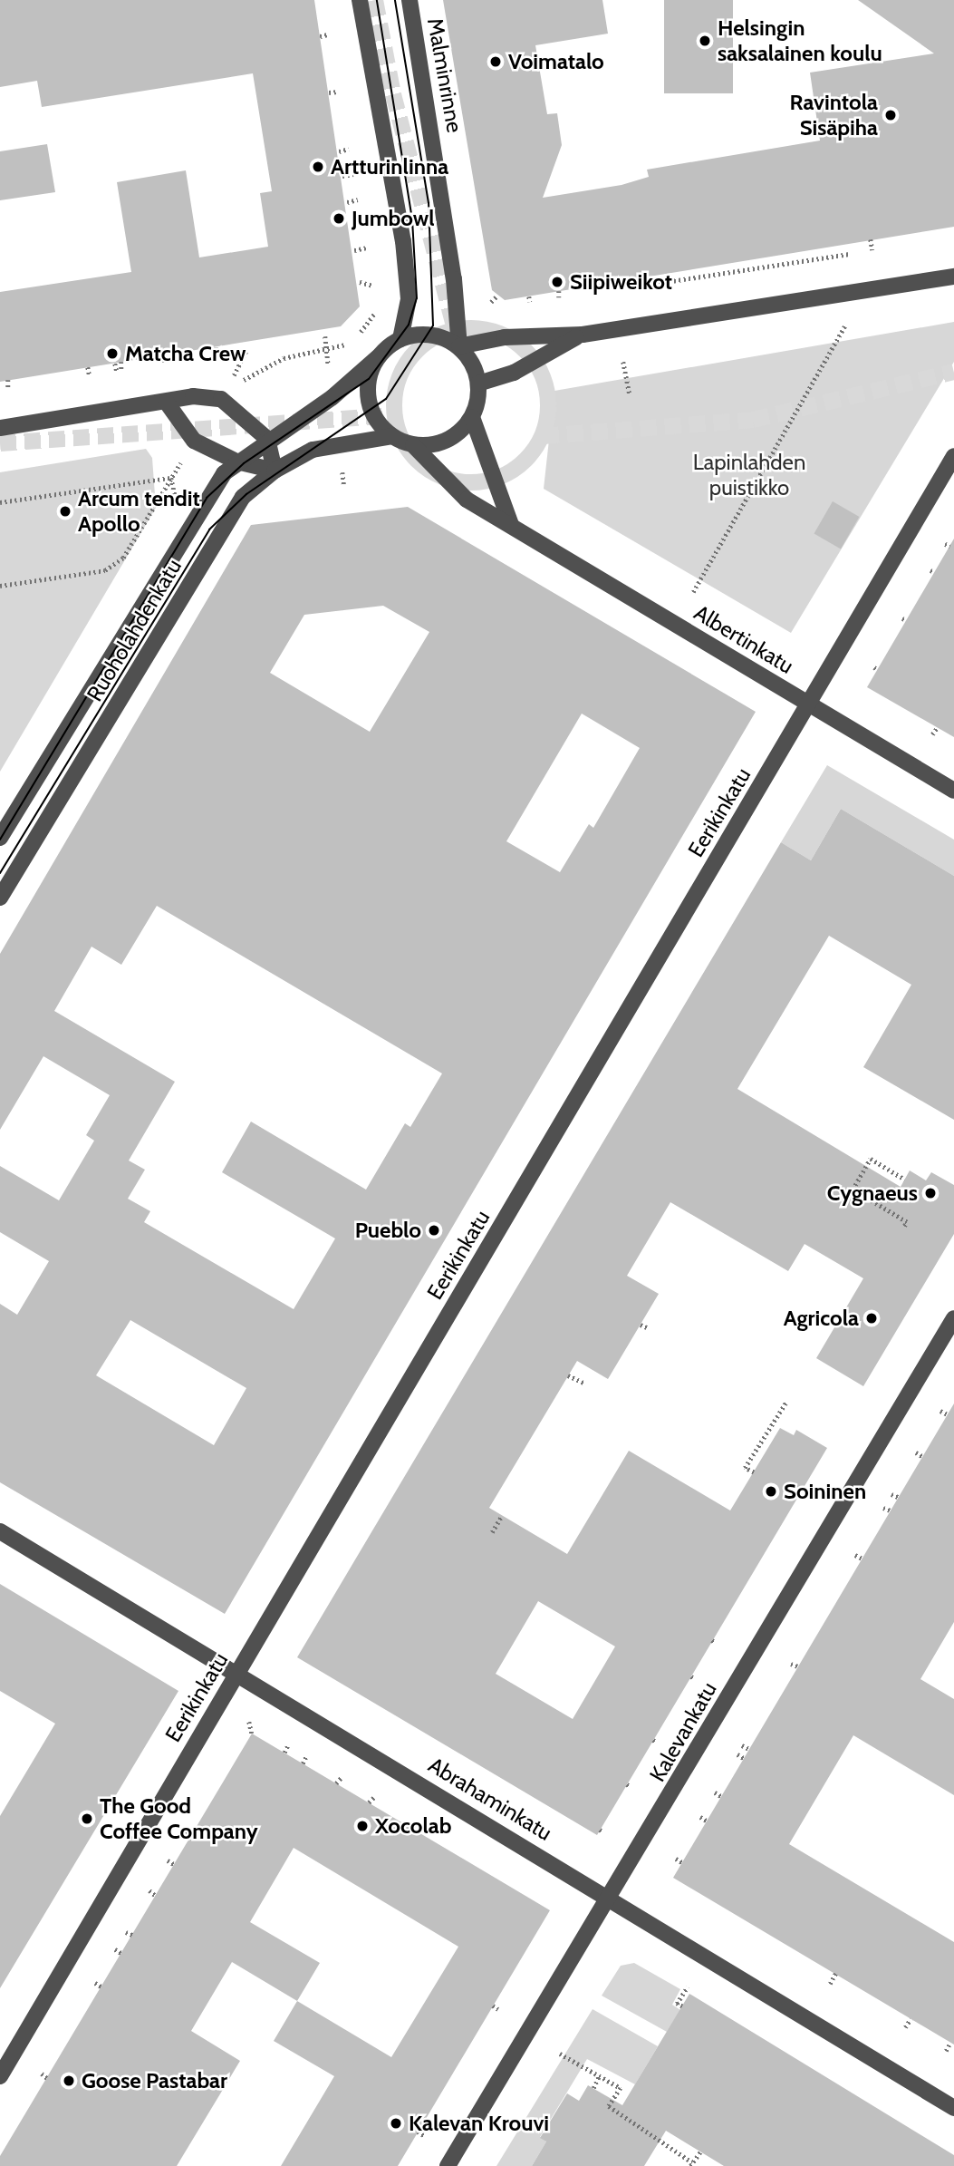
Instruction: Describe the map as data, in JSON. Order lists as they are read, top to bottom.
{
  "streets": {
    "street": [
      "Malminrinne",
      "Ruoholahdenkatu",
      "Albertinkatu",
      "Eerikinkatu",
      "Kalevankatu",
      "Abrahaminkatu"
    ]
  },
  "crossings": [
    ["Malminrinne", "Ruoholahdenkatu"],
    ["Malminrinne", "Albertinkatu"],
    ["Ruoholahdenkatu", "Albertinkatu"],
    ["Albertinkatu", "Eerikinkatu"],
    ["Eerikinkatu", "Abrahaminkatu"],
    ["Kalevankatu", "Abrahaminkatu"]
  ],
  "parks": ["Lapinlahden puistikko"],
  "places": [
    "Helsingin saksalainen koulu",
    "Voimatalo",
    "Ravintola Sisäpiha",
    "Artturinlinna",
    "Jumbowl",
    "Siipiweikot",
    "Matcha Crew",
    "Arcum tendit Apollo",
    "Cygnaeus",
    "Pueblo",
    "Agricola",
    "Soininen",
    "The Good Coffee Company",
    "Xocolab",
    "Goose Pastabar",
    "Kalevan Krouvi"
  ]
}
